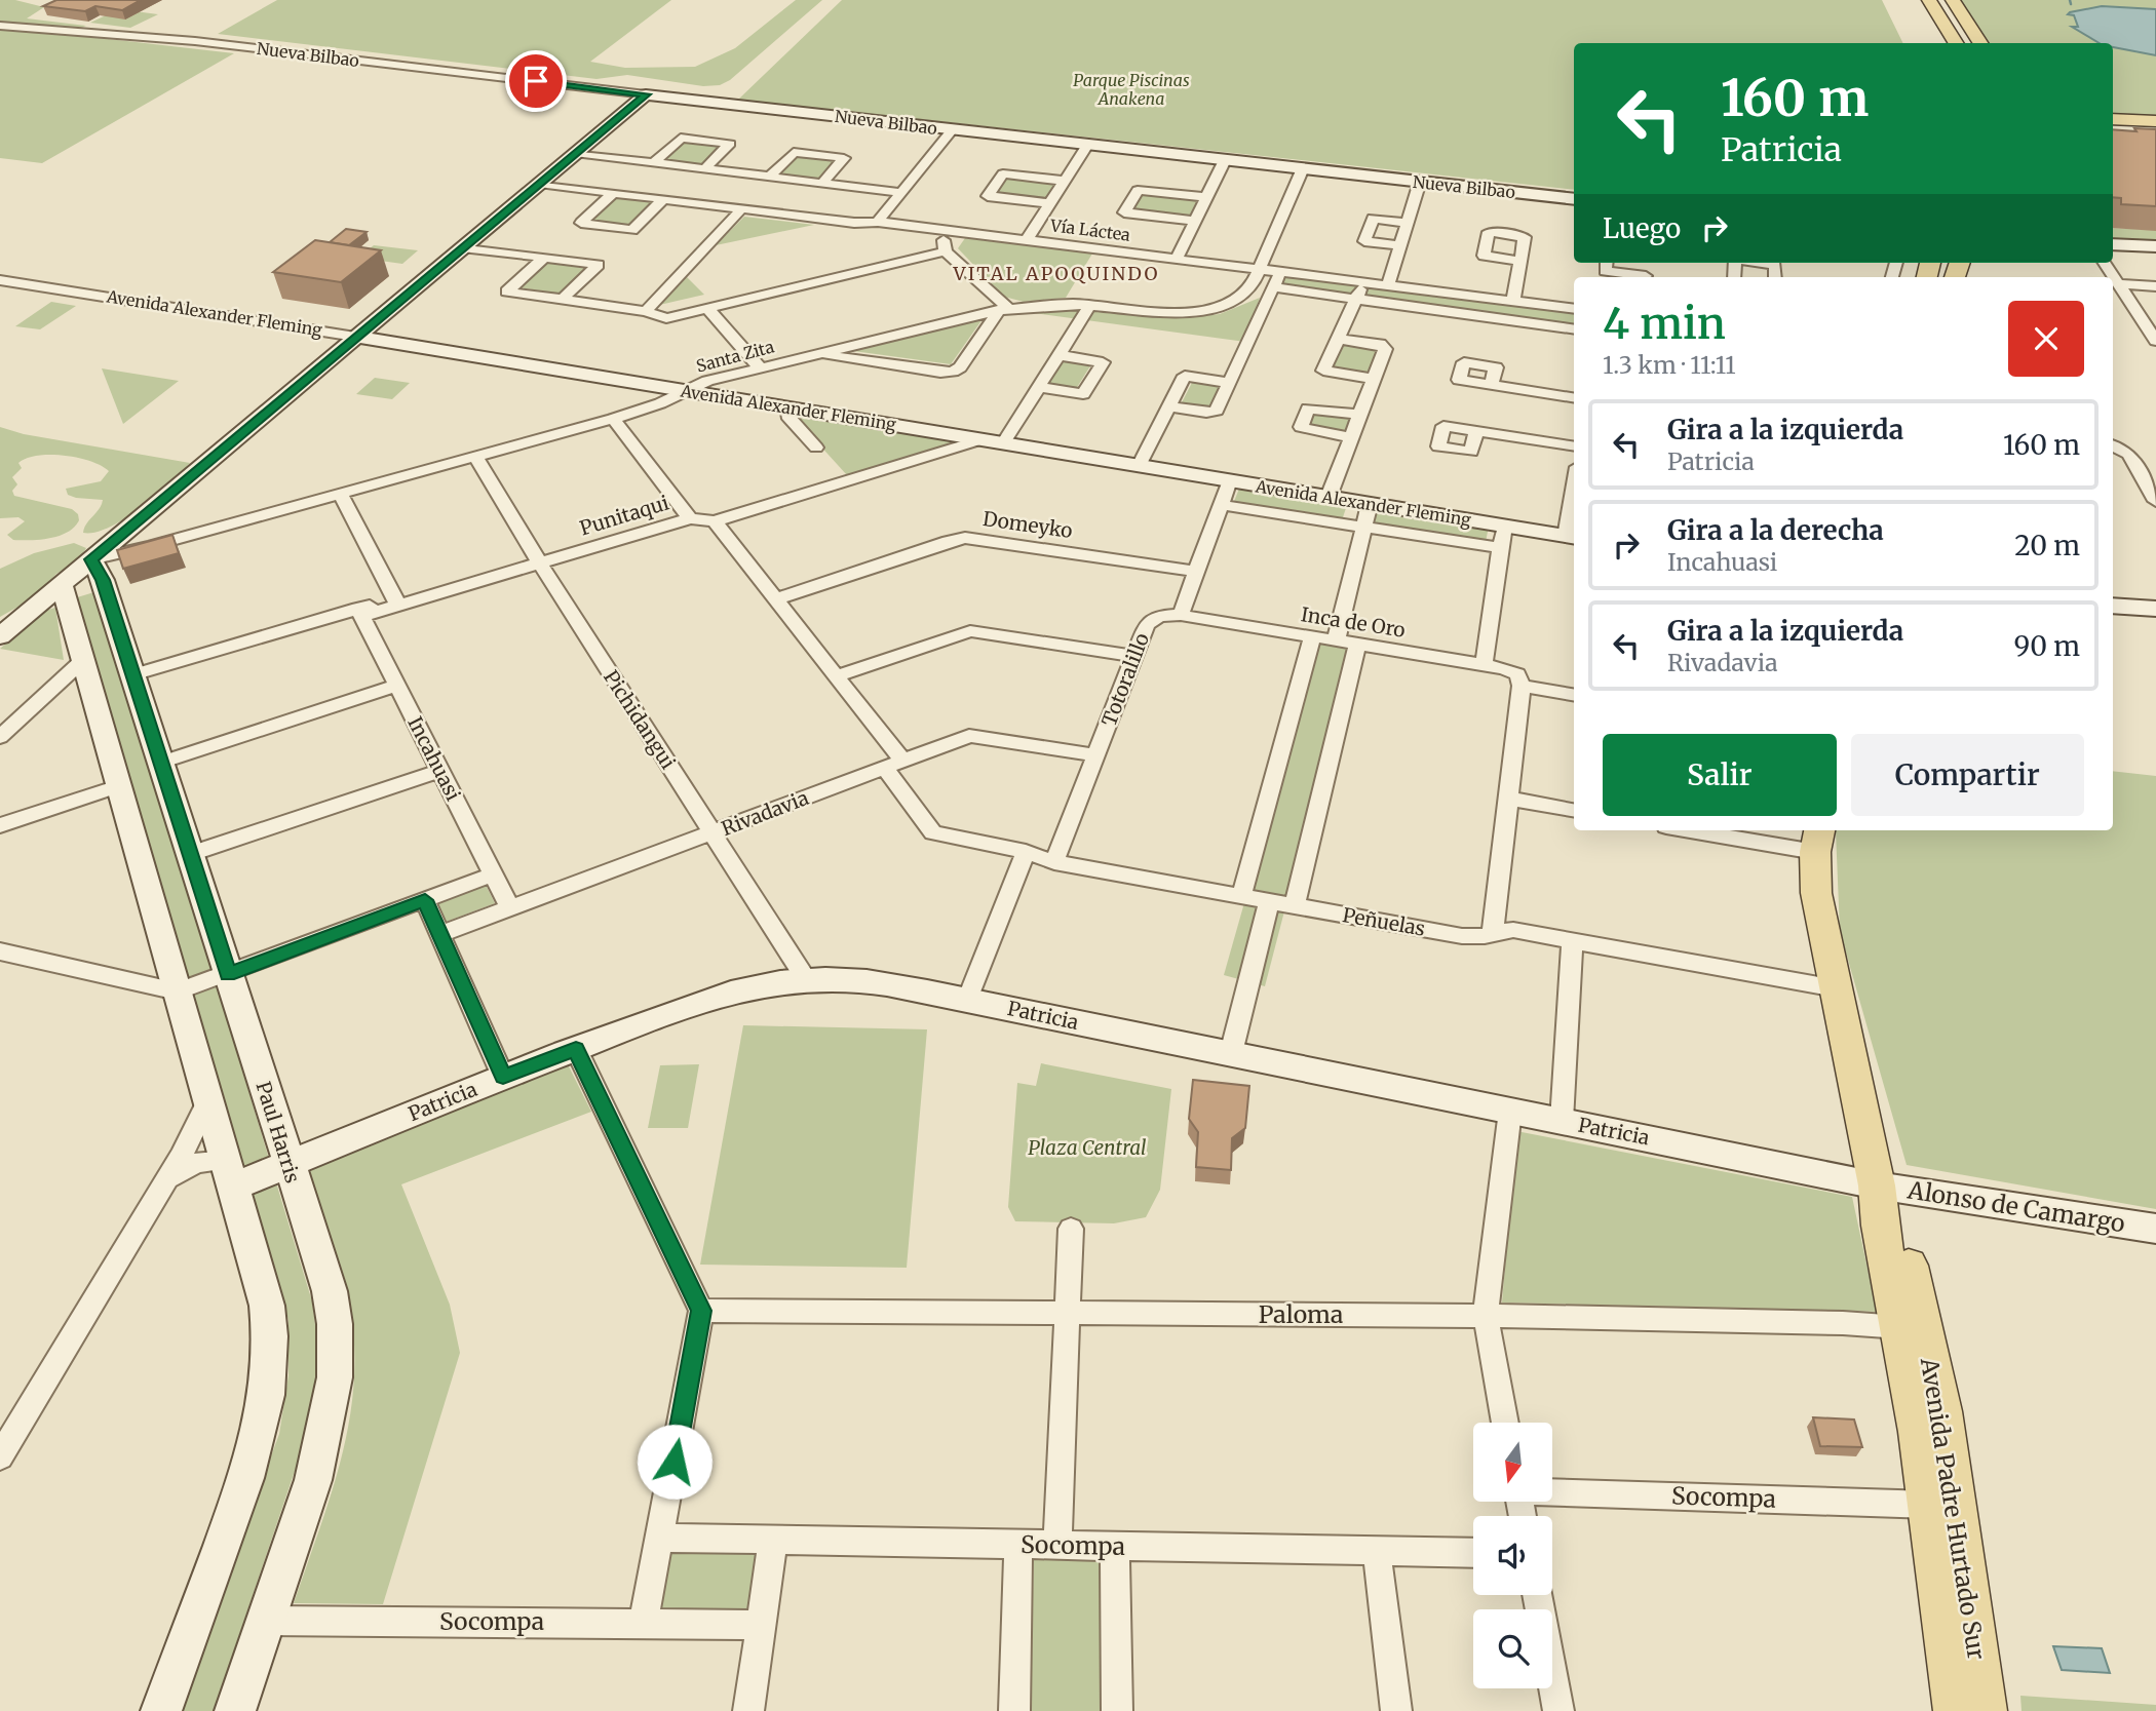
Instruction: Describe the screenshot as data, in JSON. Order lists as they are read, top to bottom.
{
  "streets": {
    "main road": ["Avenida Padre Hurtado Sur"],
    "street": [
      "Nueva Bilbao",
      "Vía Láctea",
      "Avenida Alexander Fleming",
      "Santa Zita",
      "Punitaqui",
      "Domeyko",
      "Inca de Oro",
      "Totoralillo",
      "Pichidangui",
      "Incahuasi",
      "Rivadavia",
      "Peñuelas",
      "Patricia",
      "Paul Harris",
      "Alonso de Camargo",
      "Paloma",
      "Socompa"
    ]
  },
  "crossings": [
    ["Nueva Bilbao", "Santa Zita"],
    ["Vía Láctea", "Santa Zita"],
    ["Avenida Alexander Fleming", "Santa Zita"],
    ["Avenida Alexander Fleming", "Punitaqui"],
    ["Santa Zita", "Pichidangui"],
    ["Santa Zita", "Paul Harris"],
    ["Punitaqui", "Pichidangui"],
    ["Punitaqui", "Incahuasi"],
    ["Punitaqui", "Paul Harris"],
    ["Inca de Oro", "Totoralillo"],
    ["Totoralillo", "Rivadavia"],
    ["Totoralillo", "Peñuelas"],
    ["Pichidangui", "Rivadavia"],
    ["Pichidangui", "Patricia"],
    ["Incahuasi", "Rivadavia"],
    ["Rivadavia", "Peñuelas"],
    ["Peñuelas", "Avenida Padre Hurtado Sur"],
    ["Patricia", "Paul Harris"],
    ["Patricia", "Alonso de Camargo"],
    ["Patricia", "Avenida Padre Hurtado Sur"],
    ["Paul Harris", "Socompa"],
    ["Alonso de Camargo", "Avenida Padre Hurtado Sur"],
    ["Paloma", "Avenida Padre Hurtado Sur"],
    ["Socompa", "Avenida Padre Hurtado Sur"]
  ],
  "districts": ["VITAL APOQUINDO"],
  "parks": ["Parque Piscinas Anakena", "Plaza Central"],
  "north": "bottom",
  "page": {
    "turn": ["160 m", "Patricia"],
    "then": "Luego",
    "heading": ["4 min", "1.3 km · 11:11"],
    "list": [
      {
        "name": "Gira a la izquierda",
        "note": "Patricia",
        "value": "160 m"
      },
      {
        "name": "Gira a la derecha",
        "note": "Incahuasi",
        "value": "20 m"
      },
      {
        "name": "Gira a la izquierda",
        "note": "Rivadavia",
        "value": "90 m"
      }
    ],
    "buttons": ["Salir", "Compartir"]
  }
}
